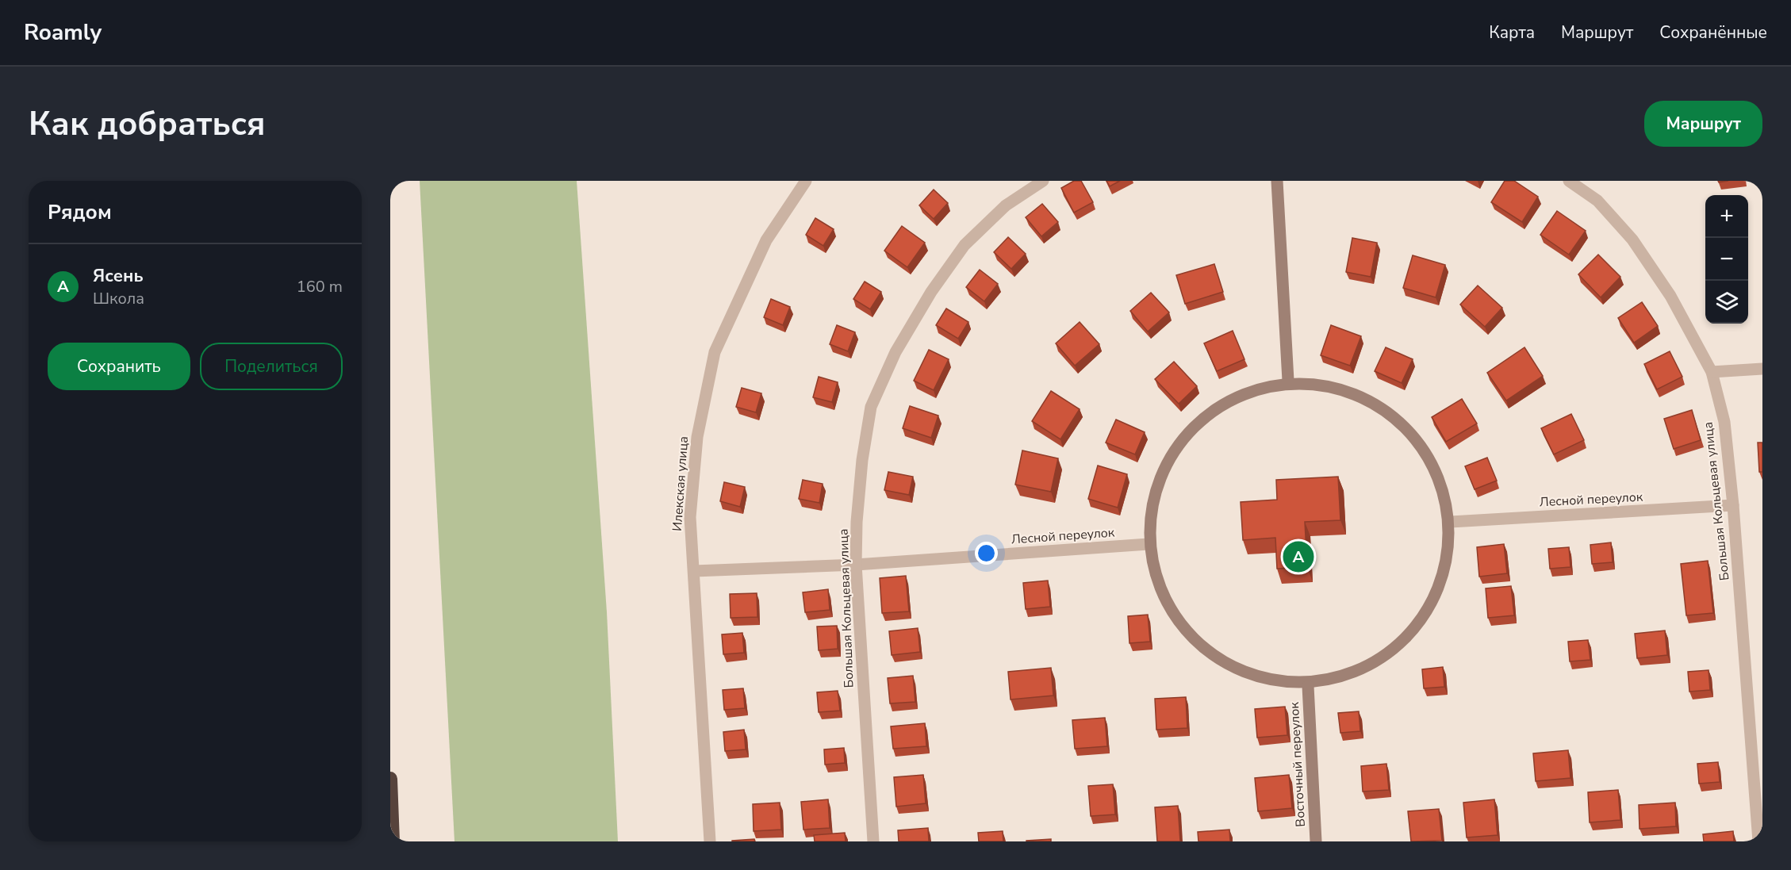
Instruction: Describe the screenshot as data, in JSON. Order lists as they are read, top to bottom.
{
  "streets": {
    "street": [
      "Илекская улица",
      "Лесной переулок",
      "Большая Кольцевая улица",
      "Восточный переулок"
    ]
  },
  "crossings": [
    ["Илекская улица", "Лесной переулок"],
    ["Лесной переулок", "Большая Кольцевая улица"]
  ],
  "page": {
    "header": "Roamly",
    "nav": ["Карта", "Маршрут", "Сохранённые"],
    "buttons": [
      "Маршрут",
      ["Сохранить", "Поделиться"]
    ],
    "title": "Как добраться",
    "heading": "Рядом",
    "map_buttons": ["+", "−"],
    "list": [
      {
        "mark": "A",
        "name": "Ясень",
        "note": "Школа",
        "value": "160 m"
      }
    ],
    "pins": "A"
  }
}
